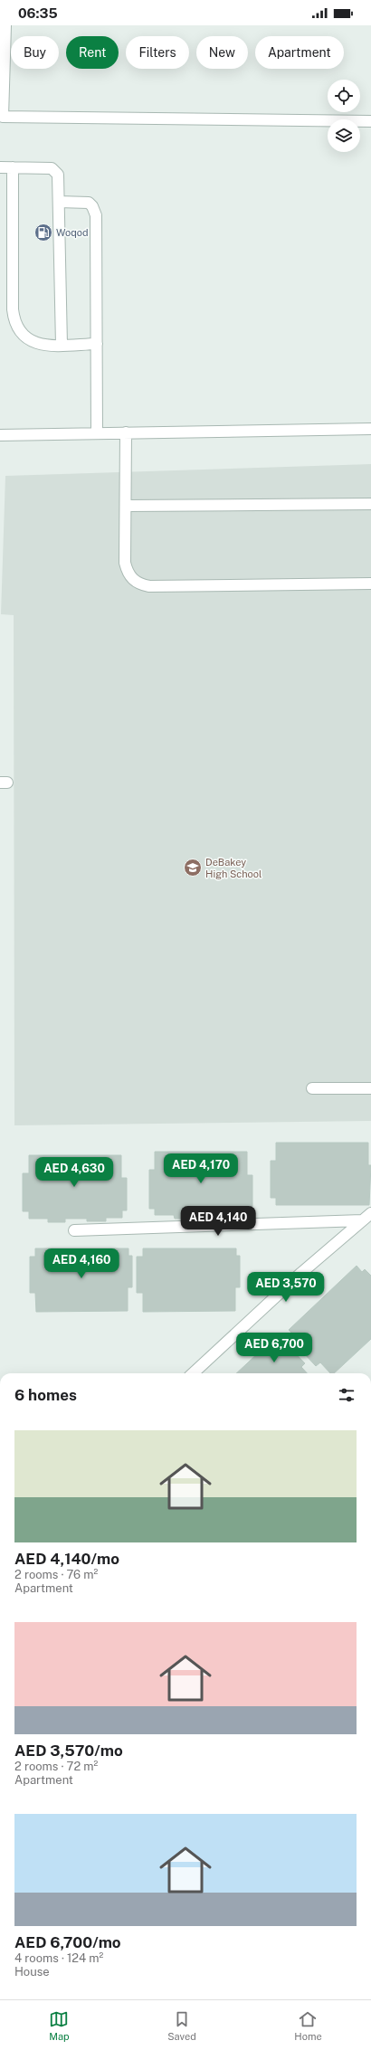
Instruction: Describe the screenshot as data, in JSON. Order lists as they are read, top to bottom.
{
  "places": {
    "fuel station": ["Woqod"],
    "school or university": ["DeBakey High School"]
  },
  "page": {
    "status": "06:35",
    "chip": [
      "Buy",
      "Rent",
      "Filters",
      "New",
      "Apartment"
    ],
    "price": [
      "AED 4,170",
      "AED 4,630",
      "AED 4,140",
      "AED 4,160",
      "AED 3,570",
      "AED 6,700"
    ],
    "heading": "6 homes",
    "list": [
      {
        "name": "AED 4,140/mo",
        "note": "2 rooms · 76 m² · Apartment"
      },
      {
        "name": "AED 3,570/mo",
        "note": "2 rooms · 72 m² · Apartment"
      },
      {
        "name": "AED 6,700/mo",
        "note": "4 rooms · 124 m² · House"
      }
    ],
    "tabs": ["Map", "Saved", "Home"]
  }
}
